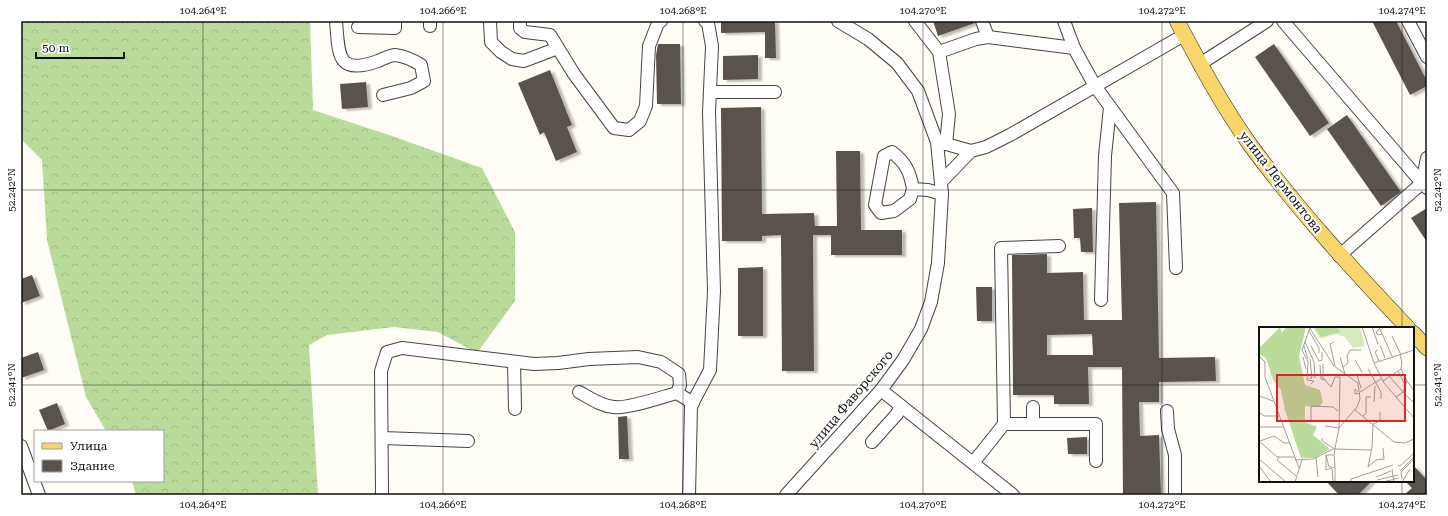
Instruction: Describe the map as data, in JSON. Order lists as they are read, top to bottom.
{
  "streets": {
    "main road": ["улица Лермонтова"],
    "street": ["улица Фаворского"]
  },
  "legend": ["Улица", "Здание"],
  "scale_bar": "50 m",
  "coordinates": [
    "104.264°E",
    "104.266°E",
    "104.268°E",
    "104.270°E",
    "104.272°E",
    "104.274°E",
    "52.242°N",
    "52.241°N"
  ]
}
